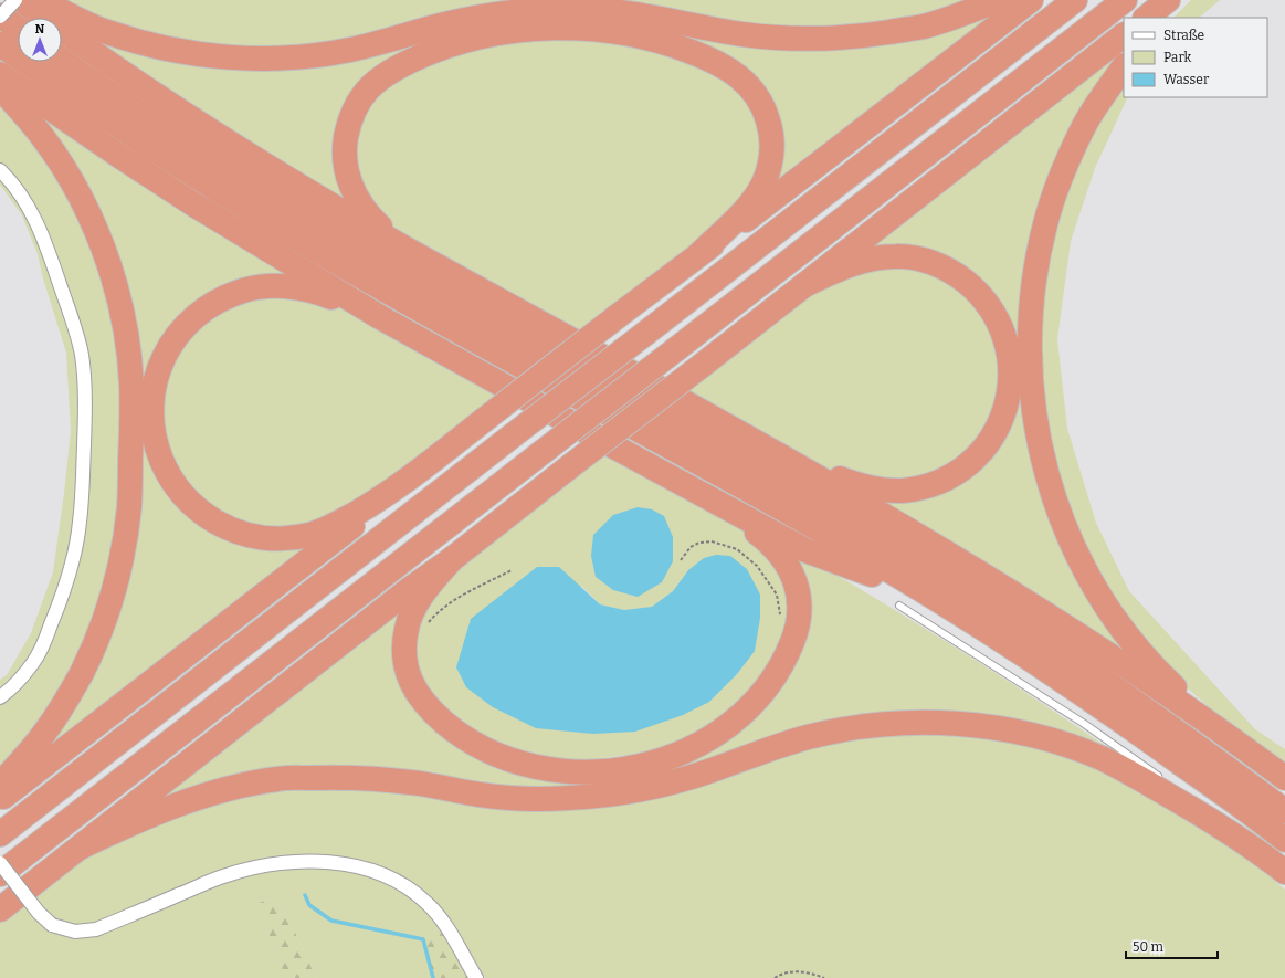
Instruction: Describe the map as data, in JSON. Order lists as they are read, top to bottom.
{
  "legend": ["Straße", "Park", "Wasser"],
  "scale_bar": "50 m",
  "north": "top"
}
